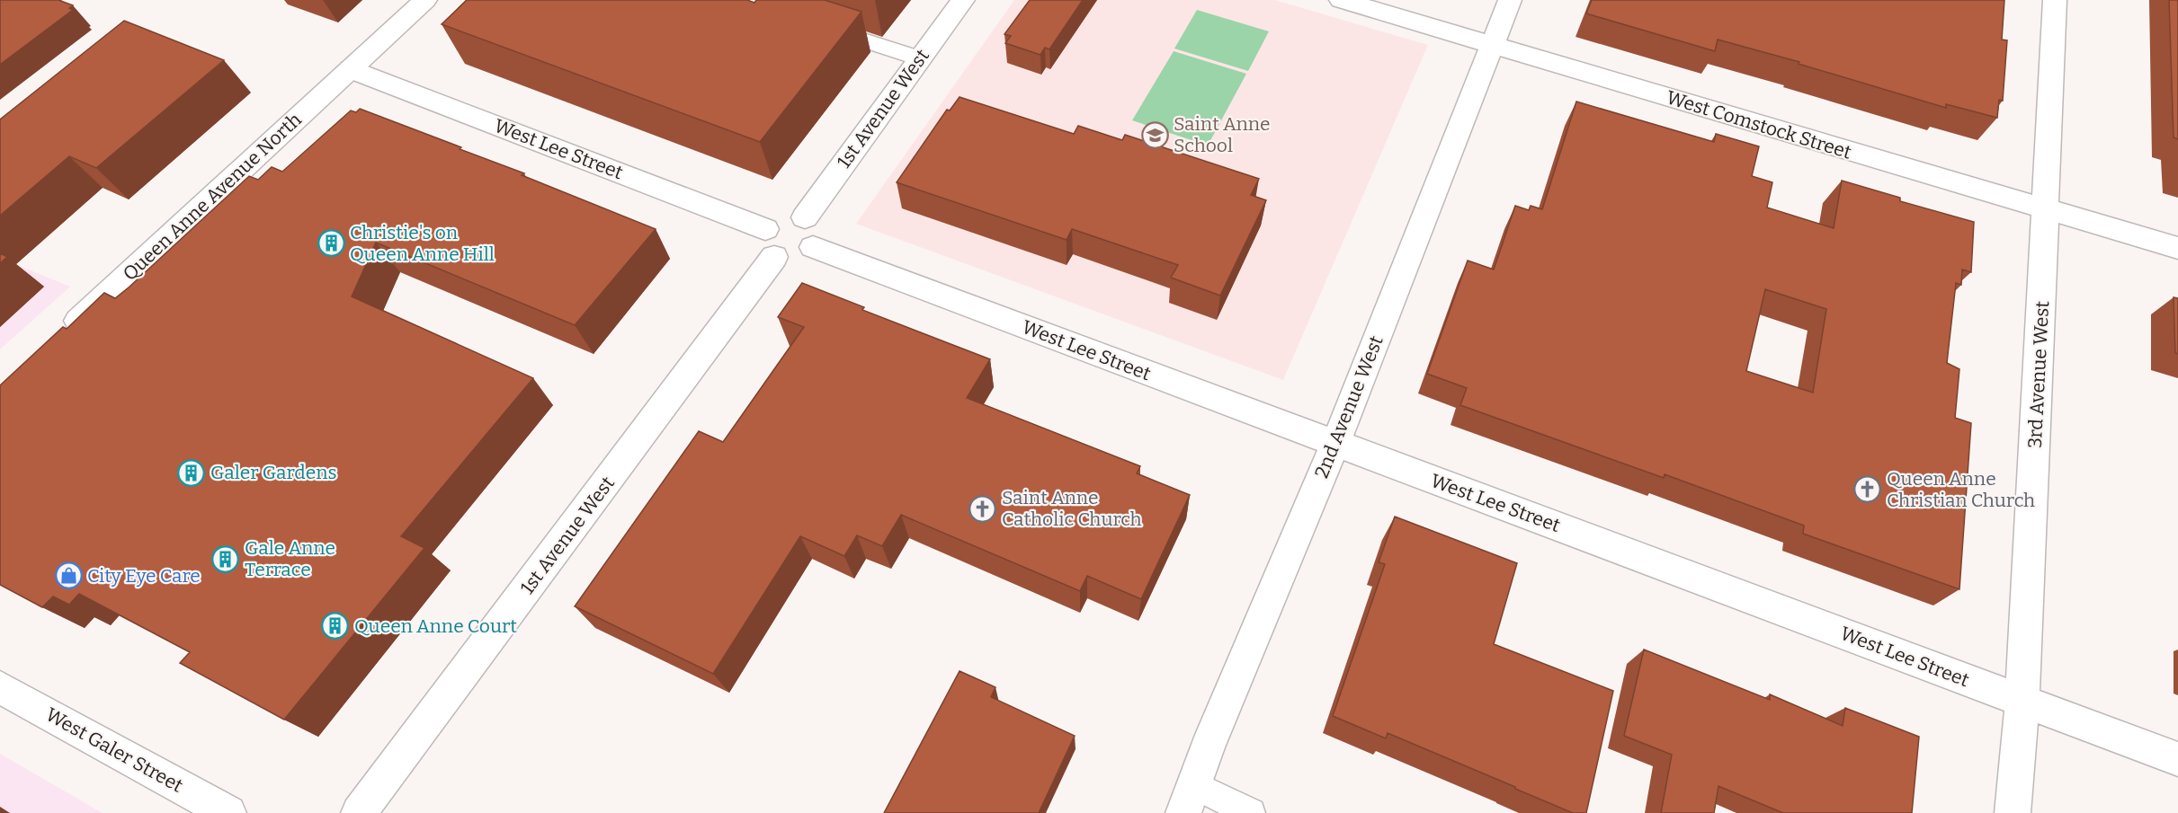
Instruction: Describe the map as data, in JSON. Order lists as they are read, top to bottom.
{
  "streets": {
    "street": [
      "1st Avenue West",
      "West Comstock Street",
      "West Lee Street",
      "Queen Anne Avenue North",
      "3rd Avenue West",
      "2nd Avenue West",
      "West Galer Street"
    ]
  },
  "crossings": [
    ["1st Avenue West", "West Lee Street"],
    ["West Comstock Street", "3rd Avenue West"],
    ["West Comstock Street", "2nd Avenue West"],
    ["West Lee Street", "Queen Anne Avenue North"],
    ["West Lee Street", "3rd Avenue West"],
    ["West Lee Street", "2nd Avenue West"]
  ],
  "places": {
    "school or university": ["Saint Anne School"],
    "building": [
      "Christie's on Queen Anne Hill",
      "Galer Gardens",
      "Gale Anne Terrace",
      "Queen Anne Court"
    ],
    "church": ["Queen Anne Christian Church", "Saint Anne Catholic Church"],
    "shop": ["City Eye Care"]
  }
}
